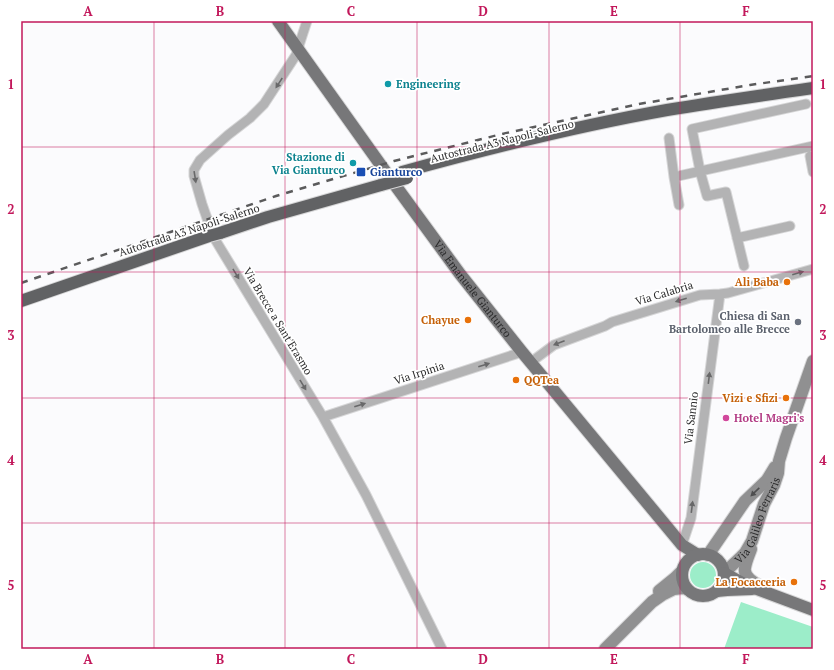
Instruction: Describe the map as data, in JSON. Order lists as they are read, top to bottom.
{
  "streets": {
    "highway": ["Autostrada A3 Napoli-Salerno"],
    "main road": ["Via Emanuele Gianturco", "Via Galileo Ferraris"],
    "street": [
      "Via Calabria",
      "Via Brecce a Sant'Erasmo",
      "Via Irpinia",
      "Via Sannio"
    ]
  },
  "crossings": [
    ["Via Emanuele Gianturco", "Via Calabria"],
    ["Via Emanuele Gianturco", "Via Brecce a Sant'Erasmo"],
    ["Via Emanuele Gianturco", "Via Irpinia"],
    ["Via Emanuele Gianturco", "Via Sannio"],
    ["Via Emanuele Gianturco", "Via Galileo Ferraris"],
    ["Via Calabria", "Via Sannio"],
    ["Via Brecce a Sant'Erasmo", "Via Irpinia"]
  ],
  "one_way": ["Via Brecce a Sant'Erasmo", "Via Irpinia", "Via Sannio"],
  "places": {
    "other": [
      "Engineering",
      "Stazione di Via Gianturco",
      "Ali Baba",
      "Chayue",
      "Chiesa di San Bartolomeo alle Brecce",
      "QQTea",
      "Vizi e Sfizi",
      "Hotel Magri's",
      "La Focacceria"
    ],
    "transit": ["Gianturco"]
  },
  "grid": {
    "columns": [
      "A",
      "B",
      "C",
      "D",
      "E",
      "F"
    ],
    "rows": [
      "1",
      "2",
      "3",
      "4",
      "5"
    ]
  }
}
